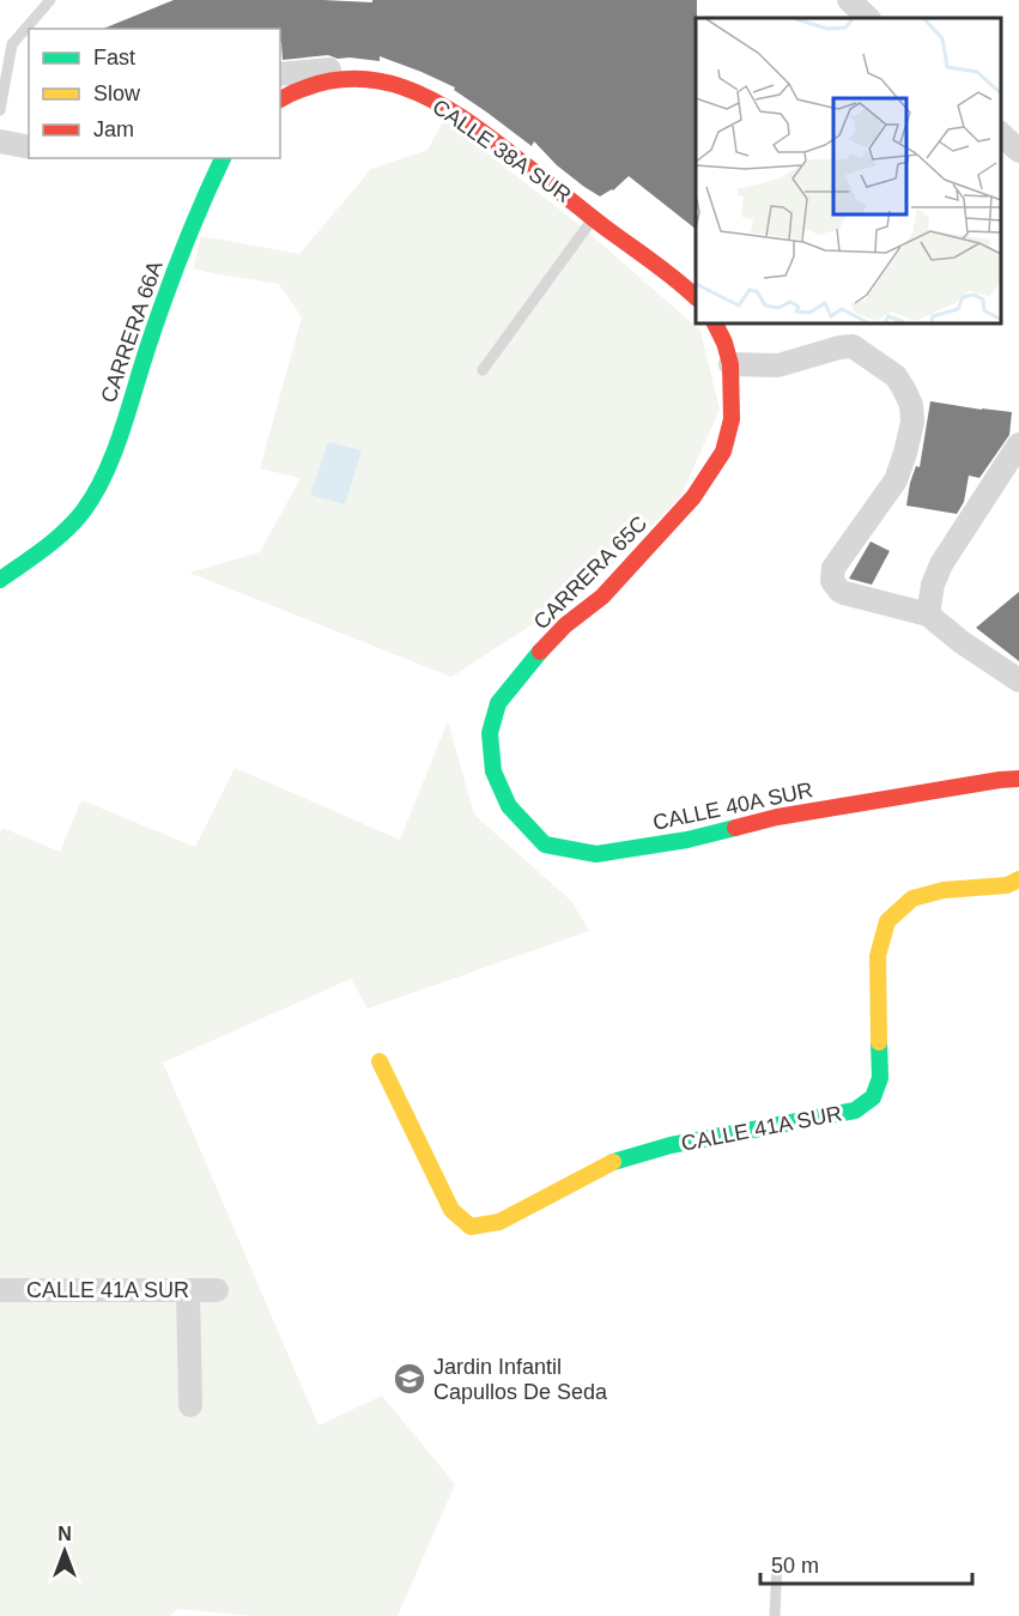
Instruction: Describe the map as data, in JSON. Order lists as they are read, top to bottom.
{
  "streets": {
    "main road": [
      "CALLE 38A SUR",
      "CARRERA 66A",
      "CARRERA 65C",
      "CALLE 40A SUR",
      "CALLE 41A SUR"
    ]
  },
  "crossings": [
    ["CARRERA 65C", "CALLE 40A SUR"]
  ],
  "places": {
    "school or university": ["Jardin Infantil Capullos De Seda"]
  },
  "legend": ["Fast", "Slow", "Jam"],
  "scale_bar": "50 m",
  "north": "top"
}
